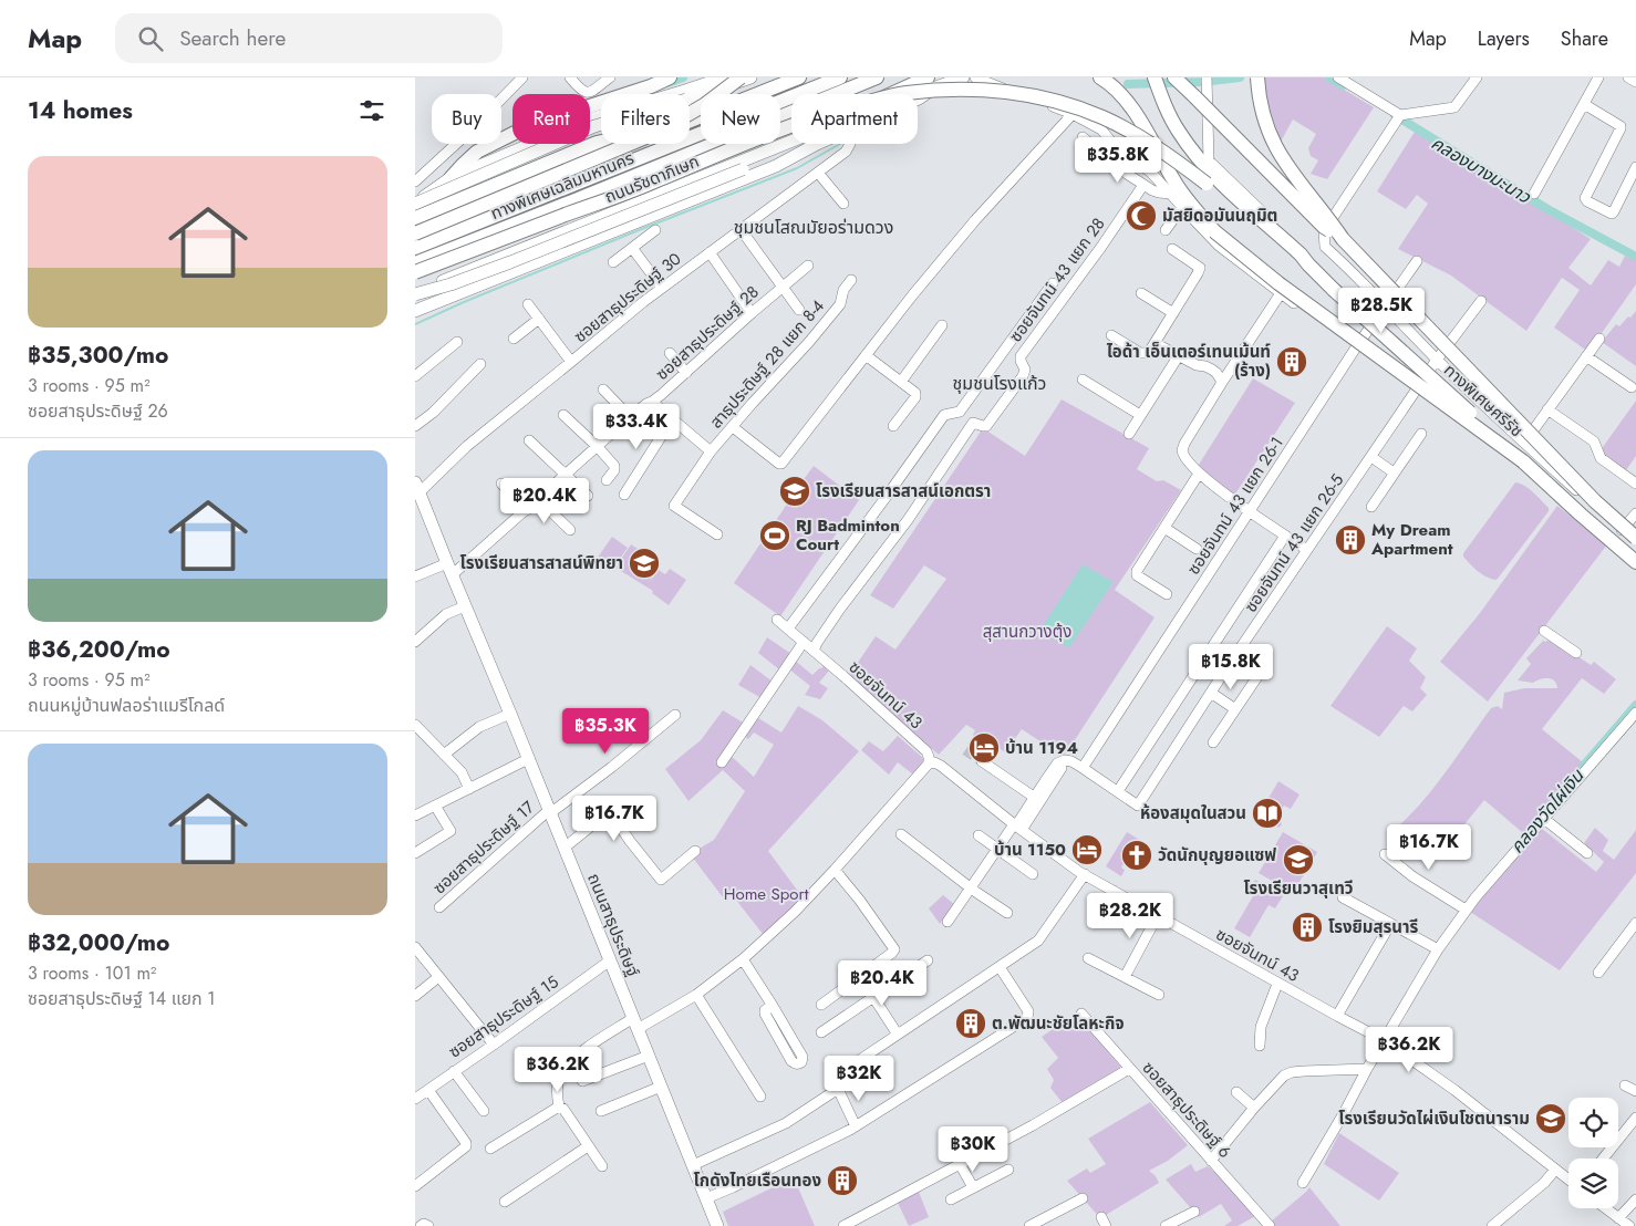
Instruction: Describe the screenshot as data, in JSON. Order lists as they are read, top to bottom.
{
  "streets": {
    "highway": ["ทางพิเศษเฉลิมมหานคร", "ทางพิเศษศรีรัช"],
    "main road": ["ถนนรัชดาภิเษก", "ถนนสาธุประดิษฐ์"],
    "street": [
      "ซอยจันทน์ 43 แยก 28",
      "ซอยสาธุประดิษฐ์ 30",
      "ซอยสาธุประดิษฐ์ 28",
      "สาธุประดิษฐ์ 28 แยก 8-4",
      "ซอยจันทน์ 43 แยก 26-1",
      "ซอยจันทน์ 43 แยก 26-5",
      "ซอยจันทน์ 43",
      "ซอยสาธุประดิษฐ์ 17",
      "ซอยสาธุประดิษฐ์ 15",
      "ซอยสาธุประดิษฐ์ 6"
    ]
  },
  "crossings": [
    ["ซอยจันทน์ 43 แยก 28", "ซอยจันทน์ 43"],
    ["ซอยสาธุประดิษฐ์ 30", "ถนนสาธุประดิษฐ์"],
    ["ซอยสาธุประดิษฐ์ 28", "ถนนสาธุประดิษฐ์"],
    ["ซอยสาธุประดิษฐ์ 17", "ถนนสาธุประดิษฐ์"],
    ["ถนนสาธุประดิษฐ์", "ซอยสาธุประดิษฐ์ 15"]
  ],
  "districts": ["ชุมชนโสณมัยอร่ามดวง", "ชุมชนโรงแก้ว"],
  "water": ["คลองบางมะนาว", "คลองวัดไผ่เงิน"],
  "parks": ["สุสานกวางตุ้ง", "Home Sport"],
  "places": {
    "mosque": ["มัสยิดอมันนฤมิต"],
    "building": [
      "ไอด้า เอ็นเตอร์เทนเม้นท์ (ร้าง)",
      "My Dream Apartment",
      "โรงยิมสุรนารี",
      "ต.พัฒนะชัยโลหะกิจ",
      "โกดังไทยเรือนทอง"
    ],
    "school or university": [
      "โรงเรียนสารสาสน์เอกตรา",
      "โรงเรียนสารสาสน์พิทยา",
      "โรงเรียนวาสุเทวี",
      "โรงเรียนวัดไผ่เงินโชตนาราม"
    ],
    "sports": ["RJ Badminton Court"],
    "hotel": ["บ้าน 1194", "บ้าน 1150"],
    "library": ["ห้องสมุดในสวน"],
    "church": ["วัดนักบุญยอแซฟ"]
  },
  "page": {
    "header": "Map",
    "search": "Search here",
    "nav": ["Map", "Layers", "Share"],
    "heading": "14 homes",
    "chip": [
      "Buy",
      "Rent",
      "Filters",
      "New",
      "Apartment"
    ],
    "price": [
      "฿35.8K",
      "฿28.5K",
      "฿33.4K",
      "฿20.4K",
      "฿15.8K",
      "฿35.3K",
      "฿16.7K",
      "฿16.7K",
      "฿28.2K",
      "฿20.4K",
      "฿36.2K",
      "฿36.2K",
      "฿32K",
      "฿30K"
    ],
    "list": [
      {
        "name": "฿35,300/mo",
        "note": "3 rooms · 95 m² · ซอยสาธุประดิษฐ์ 26"
      },
      {
        "name": "฿36,200/mo",
        "note": "3 rooms · 95 m² · ถนนหมู่บ้านฟลอร่าแมรีโกลด์"
      },
      {
        "name": "฿32,000/mo",
        "note": "3 rooms · 101 m² · ซอยสาธุประดิษฐ์ 14 แยก 1"
      }
    ]
  }
}
